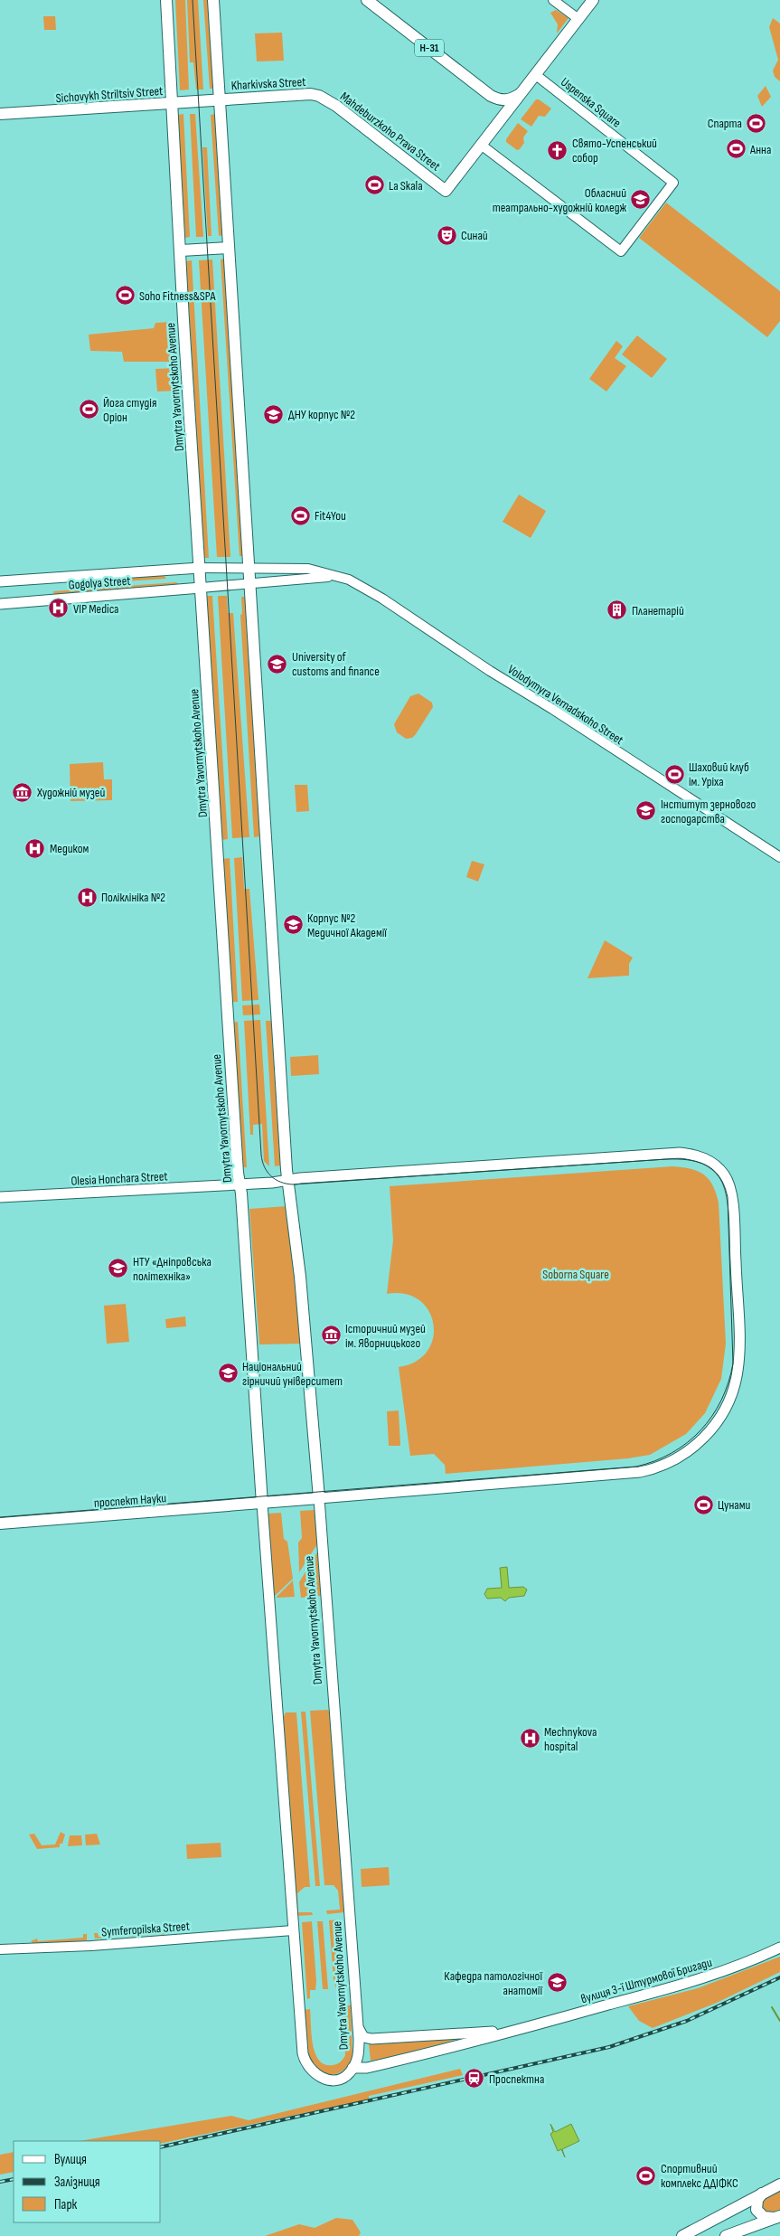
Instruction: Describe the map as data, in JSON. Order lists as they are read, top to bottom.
{
  "streets": {
    "main road": [
      "Н-31",
      "Kharkivska Street",
      "Sichovykh Striltsiv Street",
      "Mahdeburzkoho Prava Street",
      "Dmytra Yavornytskoho Avenue",
      "Gogolya Street",
      "Olesia Honchara Street",
      "проспект Науки",
      "вулиця 3-ї Штурмової Бригади"
    ],
    "street": ["Uspenska Square", "Volodymyra Vernadskoho Street", "Symferopilska Street"]
  },
  "crossings": [
    ["Kharkivska Street", "Sichovykh Striltsiv Street"],
    ["Kharkivska Street", "Mahdeburzkoho Prava Street"],
    ["Kharkivska Street", "Dmytra Yavornytskoho Avenue"],
    ["Sichovykh Striltsiv Street", "Dmytra Yavornytskoho Avenue"],
    ["Uspenska Square", "Mahdeburzkoho Prava Street"],
    ["Dmytra Yavornytskoho Avenue", "Gogolya Street"],
    ["Dmytra Yavornytskoho Avenue", "Volodymyra Vernadskoho Street"],
    ["Dmytra Yavornytskoho Avenue", "Olesia Honchara Street"],
    ["Dmytra Yavornytskoho Avenue", "проспект Науки"],
    ["Dmytra Yavornytskoho Avenue", "Symferopilska Street"],
    ["Dmytra Yavornytskoho Avenue", "вулиця 3-ї Штурмової Бригади"],
    ["Gogolya Street", "Volodymyra Vernadskoho Street"]
  ],
  "parks": ["Soborna Square"],
  "places": {
    "sports": [
      "Спарта",
      "Анна",
      "La Skala",
      "Soho Fitness&SPA",
      "Йога студія Оріон",
      "Fit4You",
      "Шаховий клуб ім. Уріха",
      "Цунами",
      "Спортивний комплекс ДДІФКС"
    ],
    "church": ["Свято-Успенський собор"],
    "school or university": [
      "Обласний театрально-художній коледж",
      "ДНУ корпус №2",
      "University of customs and finance",
      "Інститут зернового господарства",
      "Корпус №2 Медичної Академії",
      "НТУ «Дніпровська політехніка»",
      "Національний гірничий університет",
      "Кафедра патологічної анатомії"
    ],
    "theatre": ["Синай"],
    "hospital": [
      "VIP Medica",
      "Медиком",
      "Поліклініка №2",
      "Mechnykova hospital"
    ],
    "building": ["Планетарій"],
    "museum": ["Художній музей", "Історичний музей ім. Яворницького"],
    "station": ["Проспектна"]
  },
  "legend": ["Вулиця", "Залізниця", "Парк"]
}
